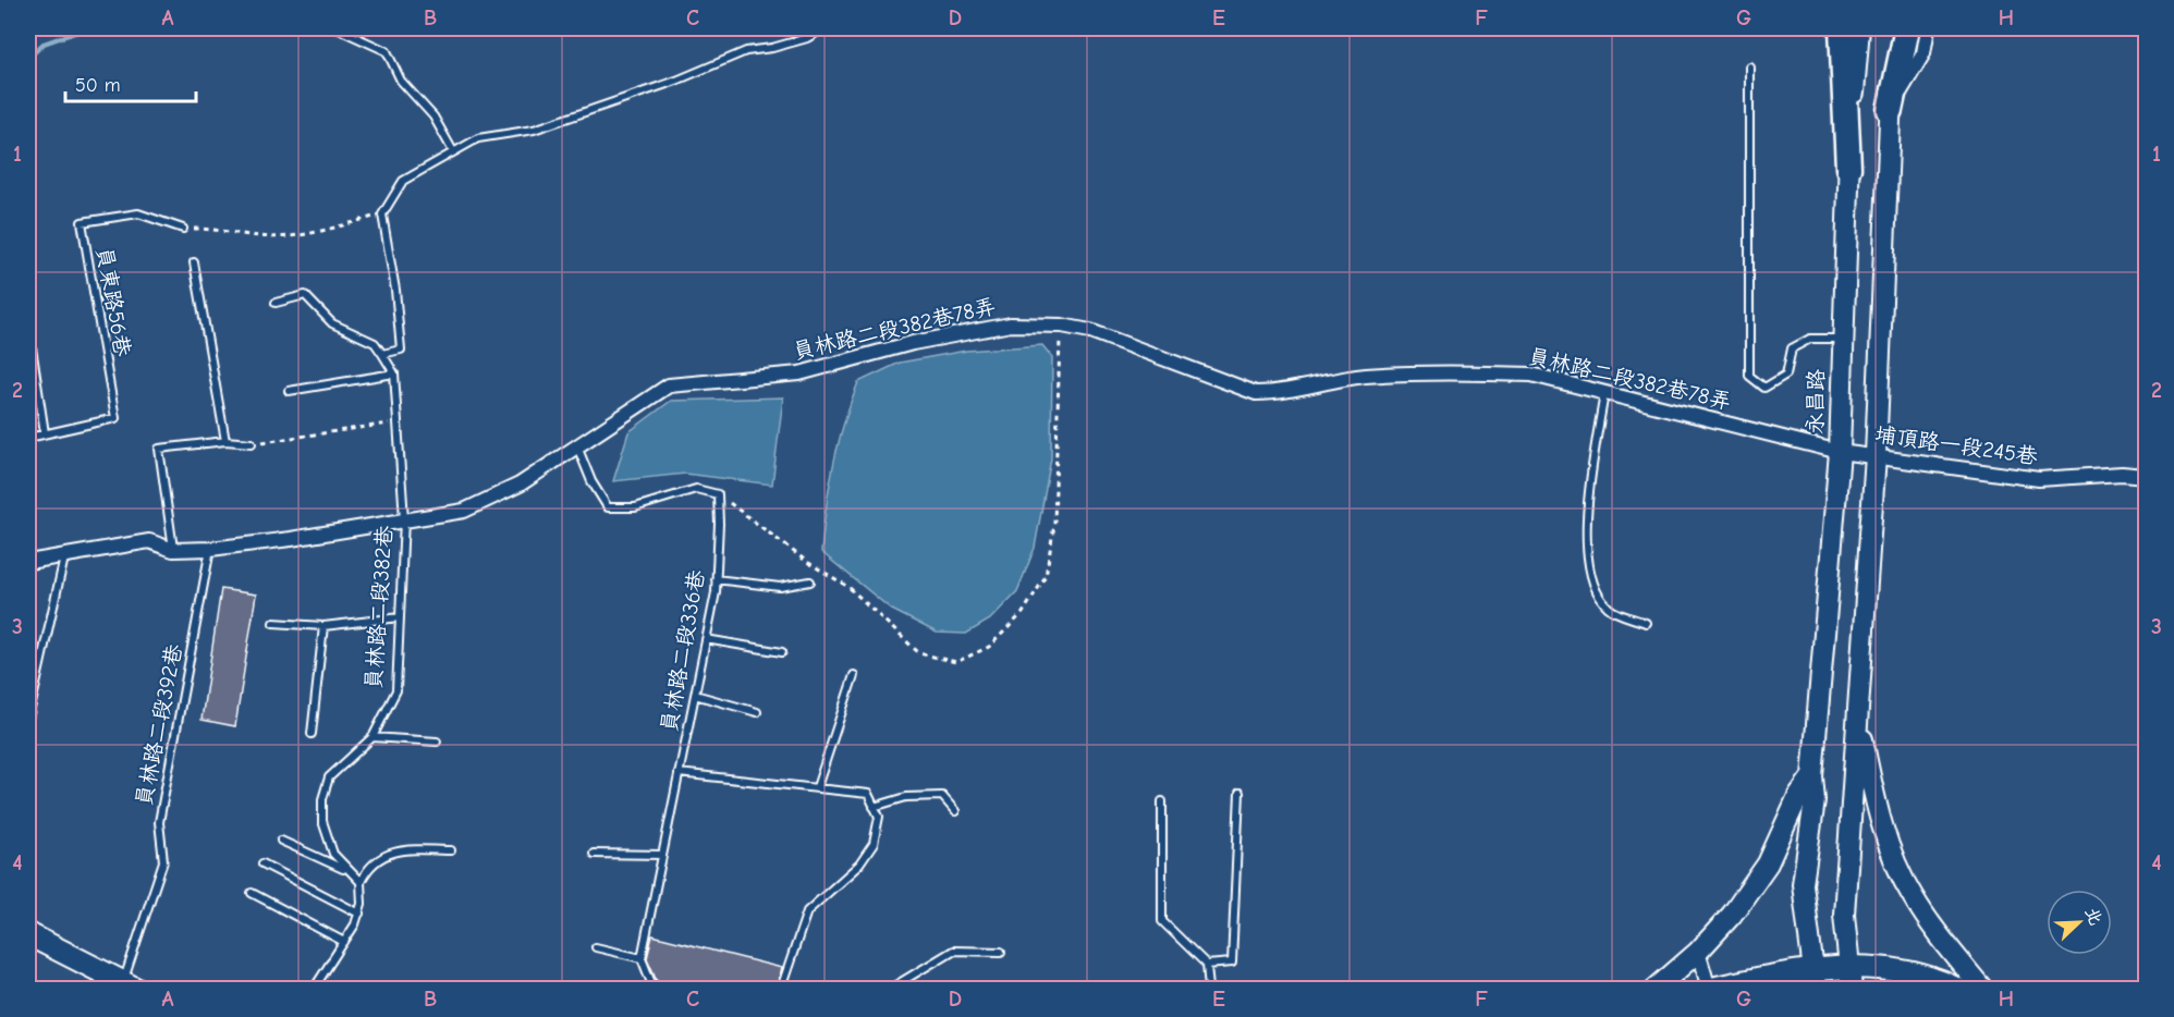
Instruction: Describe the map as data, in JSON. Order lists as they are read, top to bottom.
{
  "streets": {
    "main road": ["永昌路"],
    "street": ["員林路二段382巷78弄", "埔頂路一段245巷"],
    "lane": [
      "員東路56巷",
      "員林路二段382巷",
      "員林路二段336巷",
      "員林路二段392巷"
    ]
  },
  "crossings": [
    ["員林路二段382巷78弄", "永昌路"],
    ["員林路二段382巷78弄", "埔頂路一段245巷"],
    ["員林路二段382巷78弄", "員林路二段382巷"],
    ["員林路二段382巷78弄", "員林路二段392巷"],
    ["永昌路", "埔頂路一段245巷"]
  ],
  "scale_bar": "50 m",
  "north": "top right",
  "grid": {
    "columns": [
      "A",
      "B",
      "C",
      "D",
      "E",
      "F",
      "G",
      "H"
    ],
    "rows": [
      "1",
      "2",
      "3",
      "4"
    ]
  }
}
